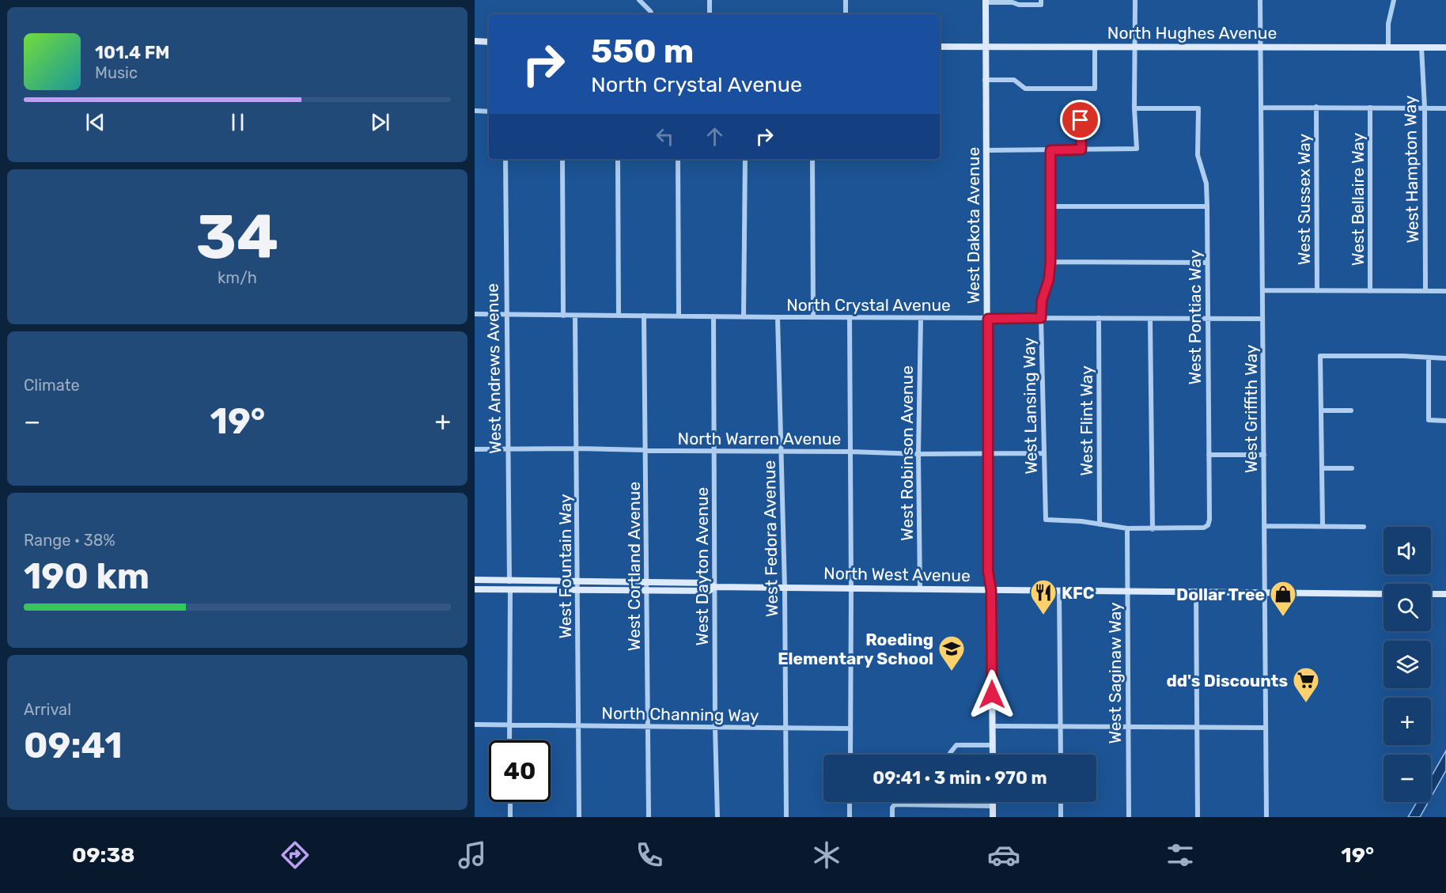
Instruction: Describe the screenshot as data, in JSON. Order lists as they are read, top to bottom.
{
  "streets": {
    "street": [
      "North Hughes Avenue",
      "West Hampton Way",
      "West Sussex Way",
      "West Bellaire Way",
      "West Dakota Avenue",
      "North Crystal Avenue",
      "West Pontiac Way",
      "West Andrews Avenue",
      "West Lansing Way",
      "West Griffith Way",
      "West Flint Way",
      "North Warren Avenue",
      "West Robinson Avenue",
      "West Fedora Avenue",
      "West Fountain Way",
      "West Cortland Avenue",
      "West Dayton Avenue",
      "North West Avenue",
      "West Saginaw Way",
      "North Channing Way"
    ]
  },
  "crossings": [
    ["North Hughes Avenue", "West Hampton Way"],
    ["North Hughes Avenue", "West Dakota Avenue"],
    ["North Hughes Avenue", "West Griffith Way"],
    ["West Dakota Avenue", "North Crystal Avenue"],
    ["West Dakota Avenue", "North Warren Avenue"],
    ["West Dakota Avenue", "North West Avenue"],
    ["North Crystal Avenue", "West Pontiac Way"],
    ["North Crystal Avenue", "West Andrews Avenue"],
    ["North Crystal Avenue", "West Lansing Way"],
    ["North Crystal Avenue", "West Griffith Way"],
    ["North Crystal Avenue", "West Flint Way"],
    ["North Crystal Avenue", "West Robinson Avenue"],
    ["North Crystal Avenue", "West Fedora Avenue"],
    ["North Crystal Avenue", "West Fountain Way"],
    ["North Crystal Avenue", "West Cortland Avenue"],
    ["North Crystal Avenue", "West Dayton Avenue"],
    ["West Andrews Avenue", "North Warren Avenue"],
    ["West Andrews Avenue", "North West Avenue"],
    ["West Lansing Way", "West Flint Way"],
    ["West Lansing Way", "North Warren Avenue"],
    ["West Griffith Way", "North West Avenue"],
    ["North Warren Avenue", "West Robinson Avenue"],
    ["North Warren Avenue", "West Fedora Avenue"],
    ["North Warren Avenue", "West Fountain Way"],
    ["North Warren Avenue", "West Cortland Avenue"],
    ["North Warren Avenue", "West Dayton Avenue"],
    ["West Robinson Avenue", "North West Avenue"],
    ["West Fedora Avenue", "North West Avenue"],
    ["West Fedora Avenue", "North Channing Way"],
    ["West Fountain Way", "North West Avenue"],
    ["West Fountain Way", "North Channing Way"],
    ["West Cortland Avenue", "North West Avenue"],
    ["West Cortland Avenue", "North Channing Way"],
    ["West Dayton Avenue", "North West Avenue"],
    ["West Dayton Avenue", "North Channing Way"],
    ["North West Avenue", "West Saginaw Way"]
  ],
  "places": {
    "restaurant": ["KFC"],
    "shop": ["Dollar Tree"],
    "school or university": ["Roeding Elementary School"],
    "supermarket": ["dd's Discounts"]
  },
  "page": {
    "turn": ["550 m", "North Crystal Avenue"],
    "song": ["101.4 FM", "Music"],
    "tile": [
      ["34", "km/h"],
      "Climate",
      ["Range · 38%", "190 km"],
      ["Arrival", "09:41"]
    ],
    "heat": ["−", "19°", "+"],
    "map_buttons": ["+", "−"],
    "limit": "40",
    "trip": "09:41 · 3 min · 970 m",
    "tabs": ["09:38", "19°"]
  }
}
